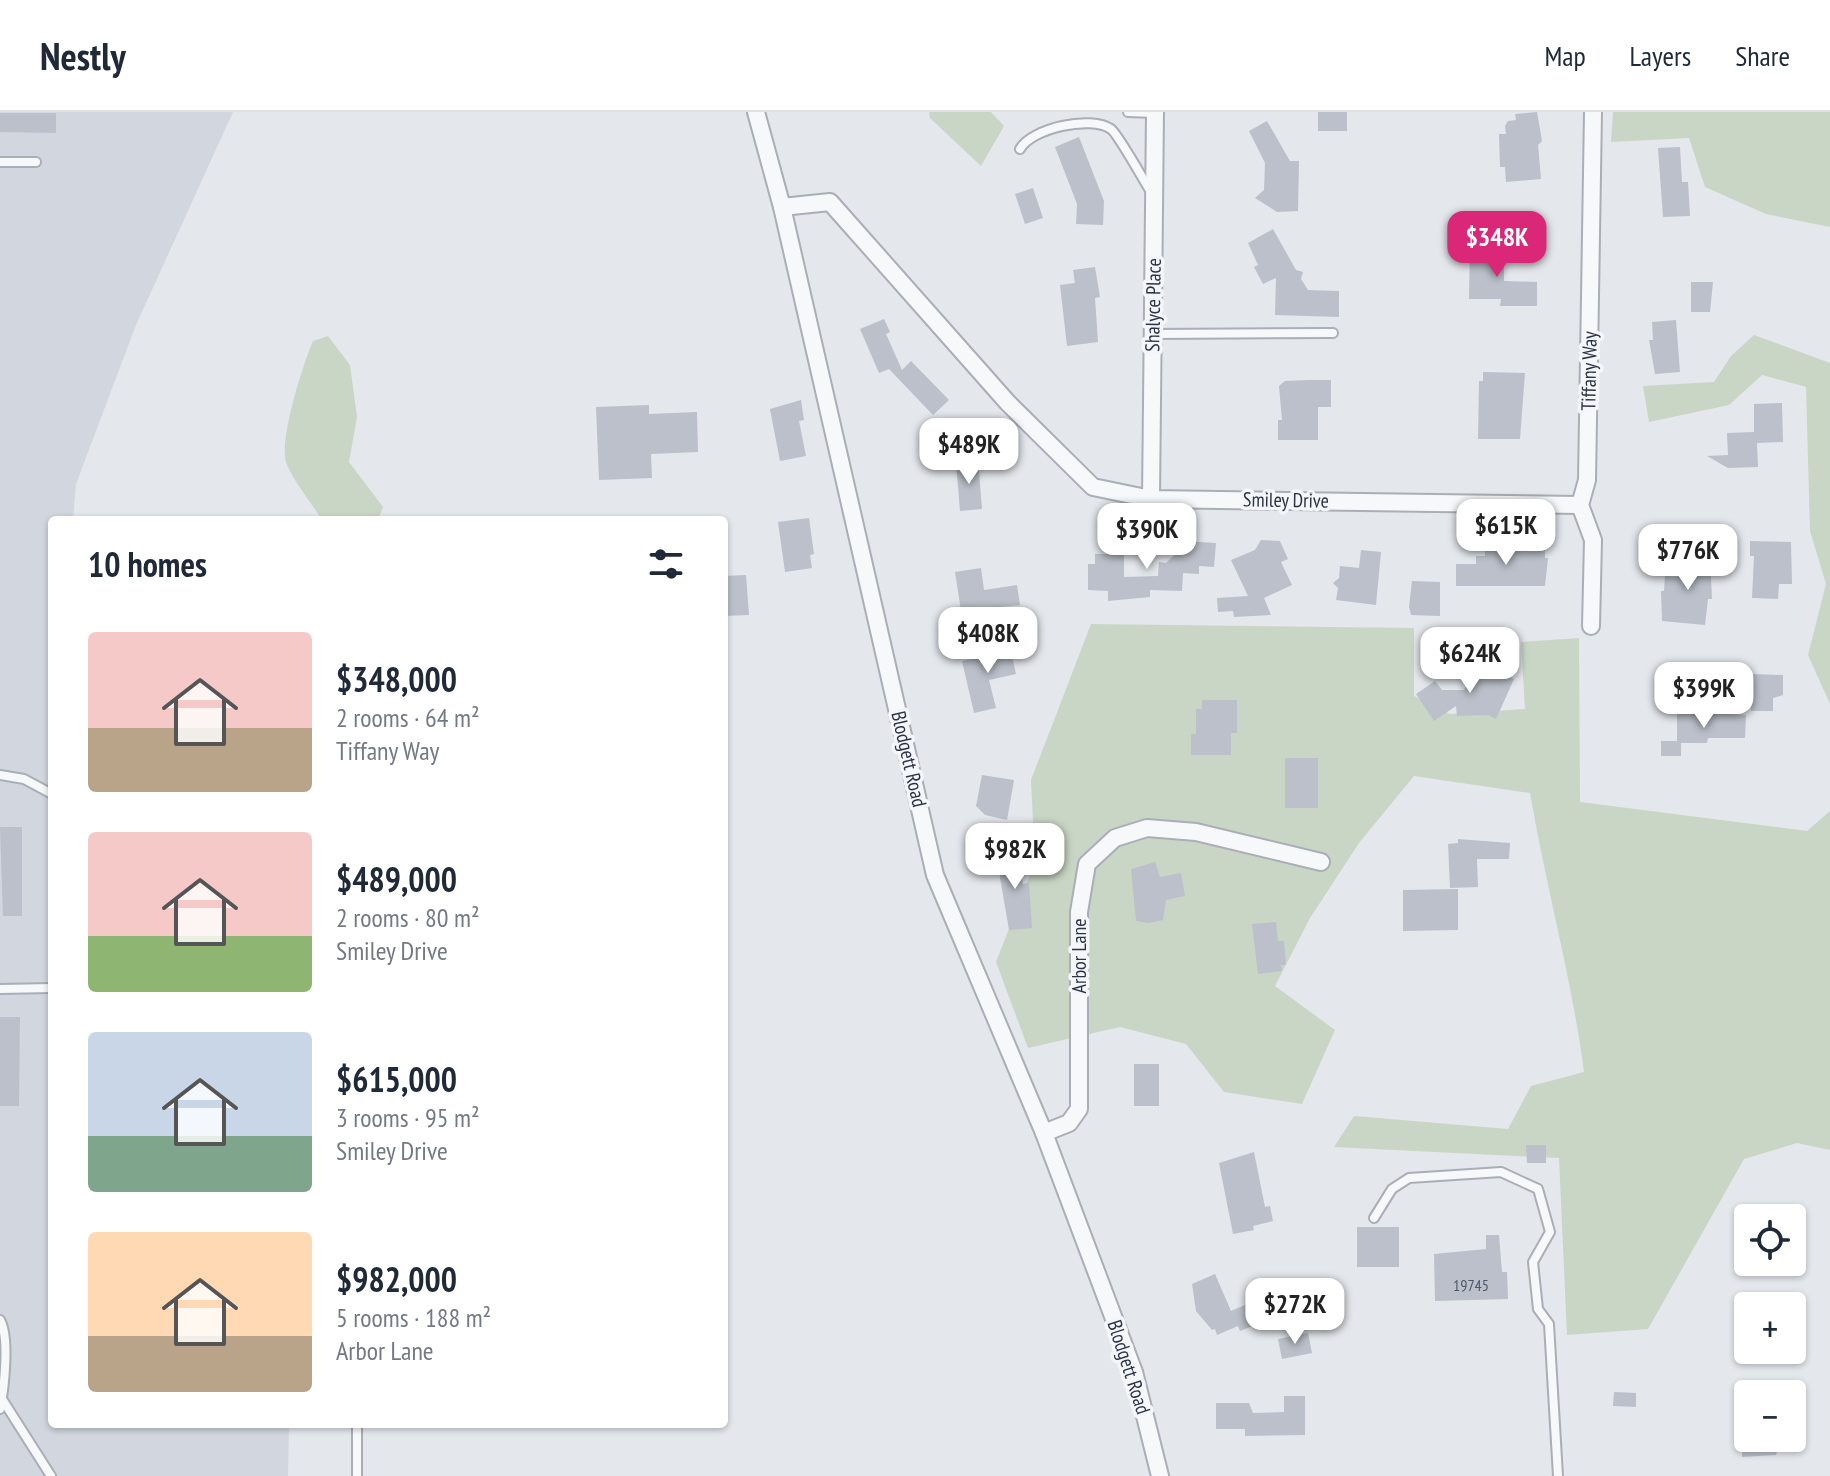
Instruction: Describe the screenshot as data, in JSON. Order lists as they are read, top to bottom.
{
  "streets": {
    "street": [
      "Shalyce Place",
      "Tiffany Way",
      "Smiley Drive",
      "Blodgett Road",
      "Arbor Lane"
    ]
  },
  "crossings": [
    ["Shalyce Place", "Smiley Drive"],
    ["Tiffany Way", "Smiley Drive"],
    ["Smiley Drive", "Blodgett Road"],
    ["Blodgett Road", "Arbor Lane"]
  ],
  "house_numbers": ["19745"],
  "page": {
    "header": "Nestly",
    "nav": ["Map", "Layers", "Share"],
    "price": [
      "$348K",
      "$489K",
      "$615K",
      "$390K",
      "$776K",
      "$408K",
      "$624K",
      "$399K",
      "$982K",
      "$272K"
    ],
    "heading": "10 homes",
    "list": [
      {
        "name": "$348,000",
        "note": "2 rooms · 64 m² · Tiffany Way"
      },
      {
        "name": "$489,000",
        "note": "2 rooms · 80 m² · Smiley Drive"
      },
      {
        "name": "$615,000",
        "note": "3 rooms · 95 m² · Smiley Drive"
      },
      {
        "name": "$982,000",
        "note": "5 rooms · 188 m² · Arbor Lane"
      }
    ],
    "map_buttons": ["+", "−"]
  }
}
